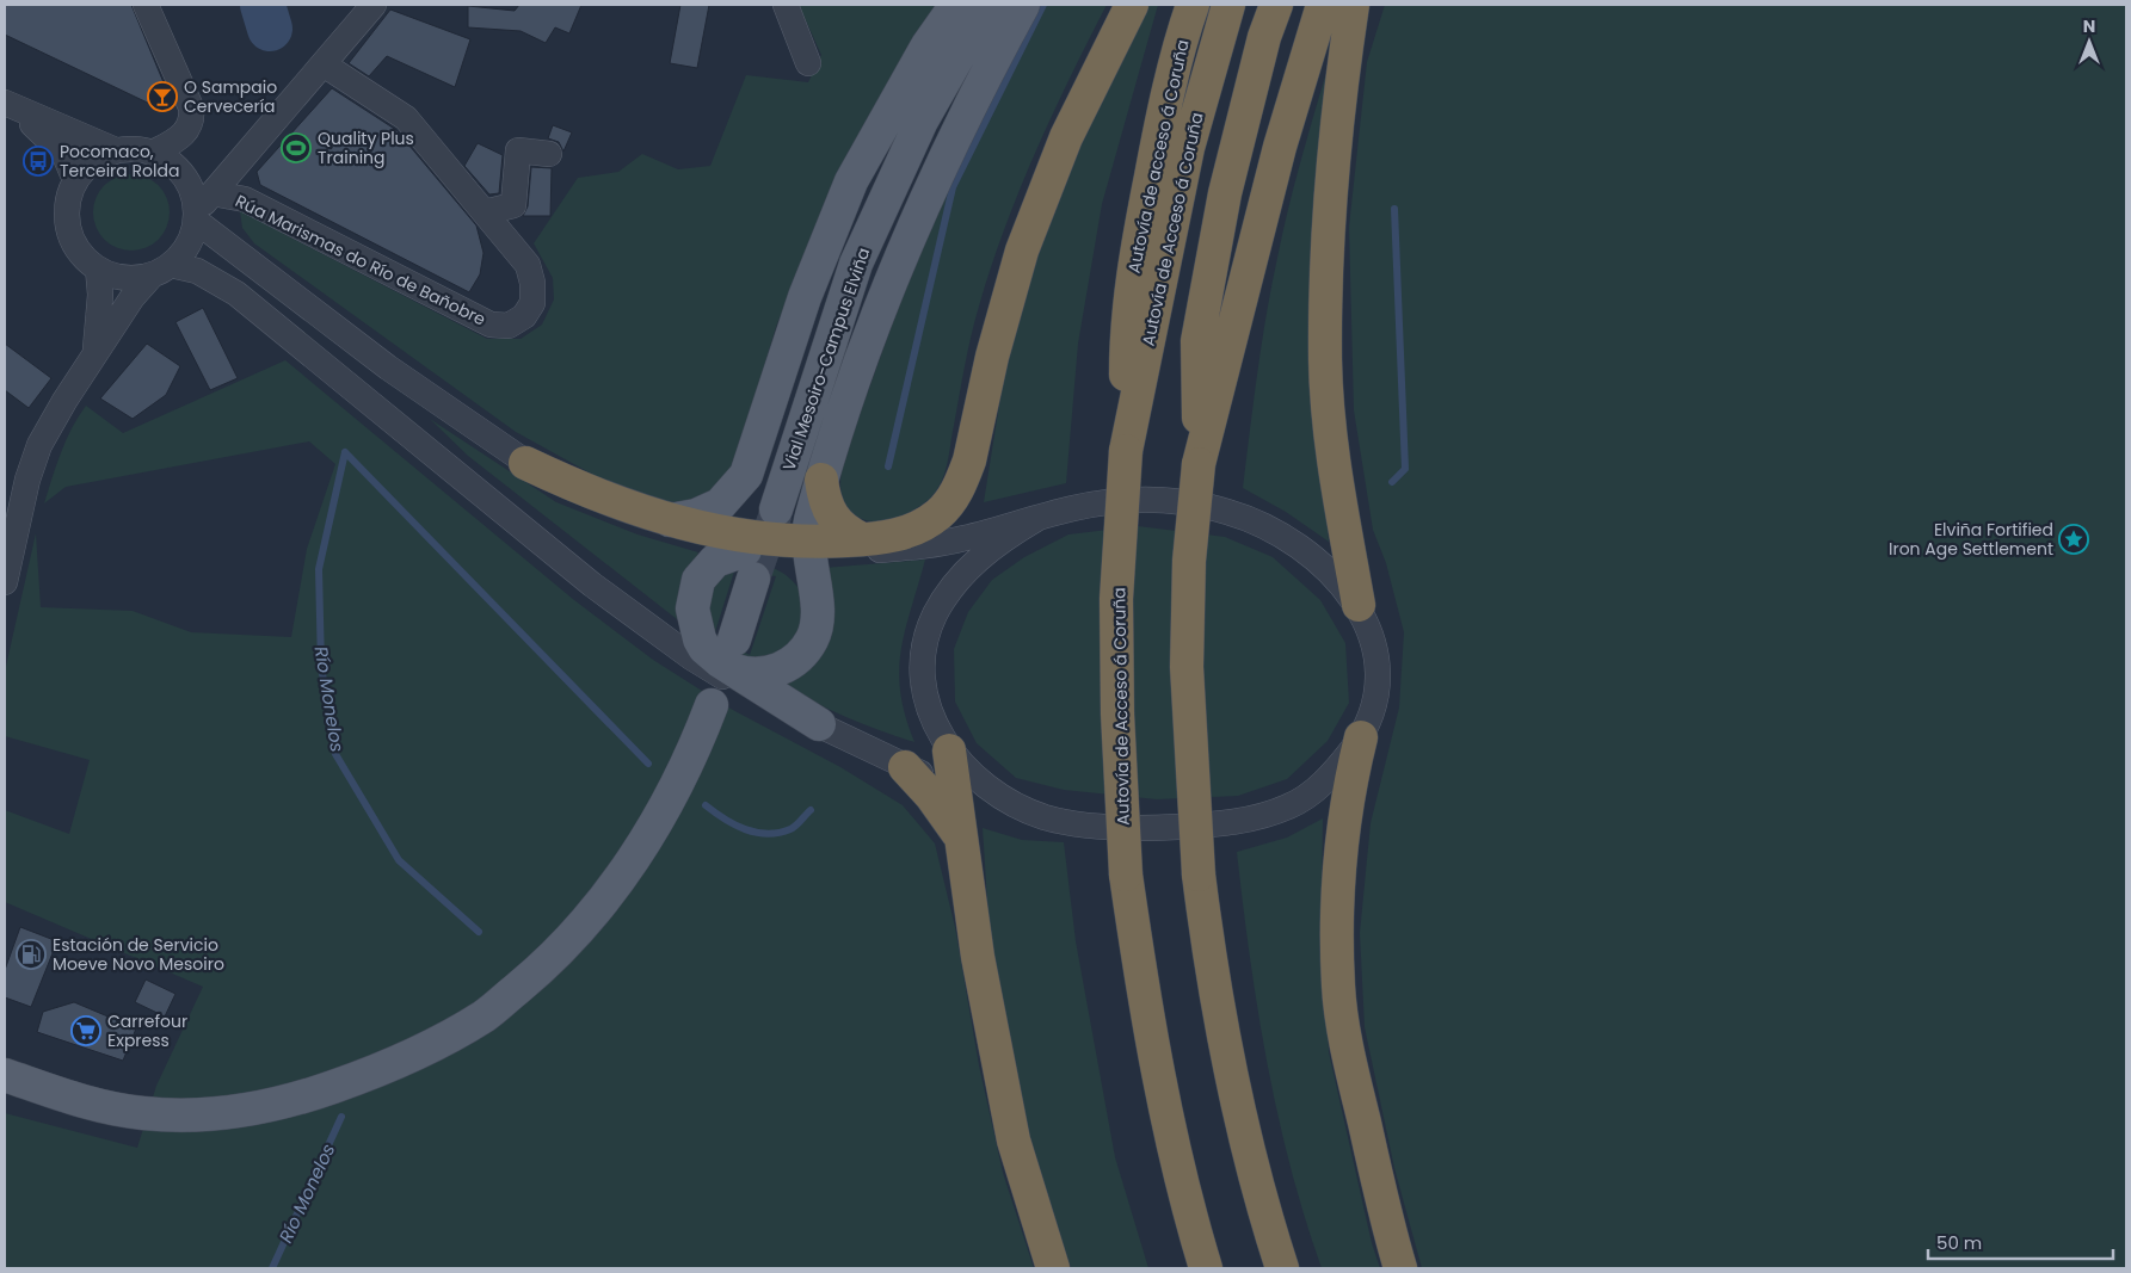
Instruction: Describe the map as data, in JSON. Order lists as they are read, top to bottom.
{
  "streets": {
    "highway": ["Autovía de acceso á Coruña", "Autovía de Acceso á Coruña"],
    "main road": ["Vial Mesoiro-Campus Elviña"],
    "street": ["Rúa Marismas do Río de Bañobre"]
  },
  "crossings": [
    ["Autovía de acceso á Coruña", "Autovía de Acceso á Coruña"]
  ],
  "water": ["Río Monelos"],
  "places": {
    "bar": ["O Sampaio Cervecería"],
    "sports": ["Quality Plus Training"],
    "bus stop": ["Pocomaco, Terceira Rolda"],
    "place": ["Elviña Fortified Iron Age Settlement"],
    "fuel station": ["Estación de Servicio Moeve Novo Mesoiro"],
    "supermarket": ["Carrefour Express"]
  },
  "scale_bar": "50 m",
  "north": "top"
}
